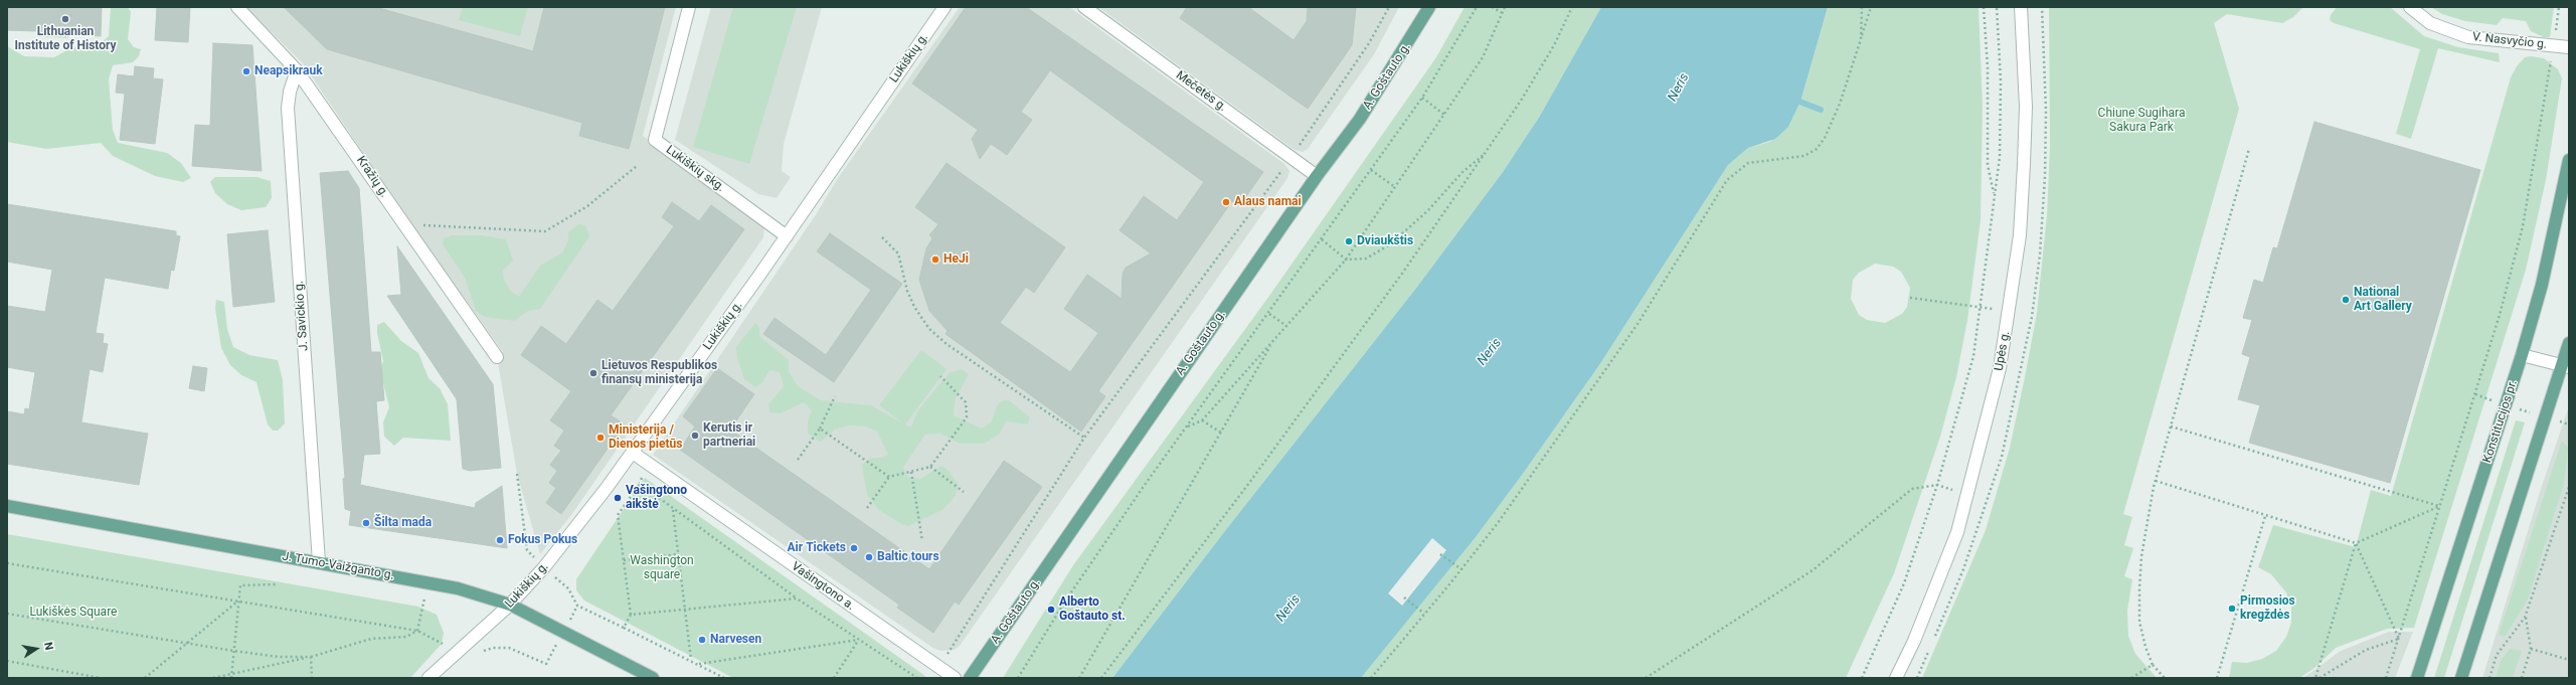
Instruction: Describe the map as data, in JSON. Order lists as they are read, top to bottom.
{
  "streets": {
    "main road": ["A. Goštauto g.", "Konstitucijos pr.", "J. Tumo-Vaižganto g."],
    "street": [
      "V. Nasvyčio g.",
      "Lukiškių g.",
      "Mečetės g.",
      "Lukiškių skg.",
      "Kražių g.",
      "J. Savickio g.",
      "Upės g.",
      "Vašingtono a."
    ]
  },
  "crossings": [
    ["Lukiškių g.", "Lukiškių skg."],
    ["Lukiškių g.", "J. Tumo-Vaižganto g."],
    ["Lukiškių g.", "Vašingtono a."],
    ["A. Goštauto g.", "Mečetės g."],
    ["Kražių g.", "J. Savickio g."],
    ["J. Savickio g.", "J. Tumo-Vaižganto g."]
  ],
  "water": ["Neris"],
  "parks": ["Chiune Sugihara Sakura Park", "Washington square", "Lukiškės Square"],
  "places": [
    "Lithuanian Institute of History",
    "Neapsikrauk",
    "Alaus namai",
    "Dviaukštis",
    "HeJi",
    "National Art Gallery",
    "Lietuvos Respublikos finansų ministerija",
    "Kerutis ir partneriai",
    "Ministerija / Dienos pietūs",
    "Vašingtono aikštė",
    "Šilta mada",
    "Fokus Pokus",
    "Air Tickets",
    "Baltic tours",
    "Pirmosios kregždės",
    "Alberto Goštauto st.",
    "Narvesen"
  ],
  "north": "right"
}
